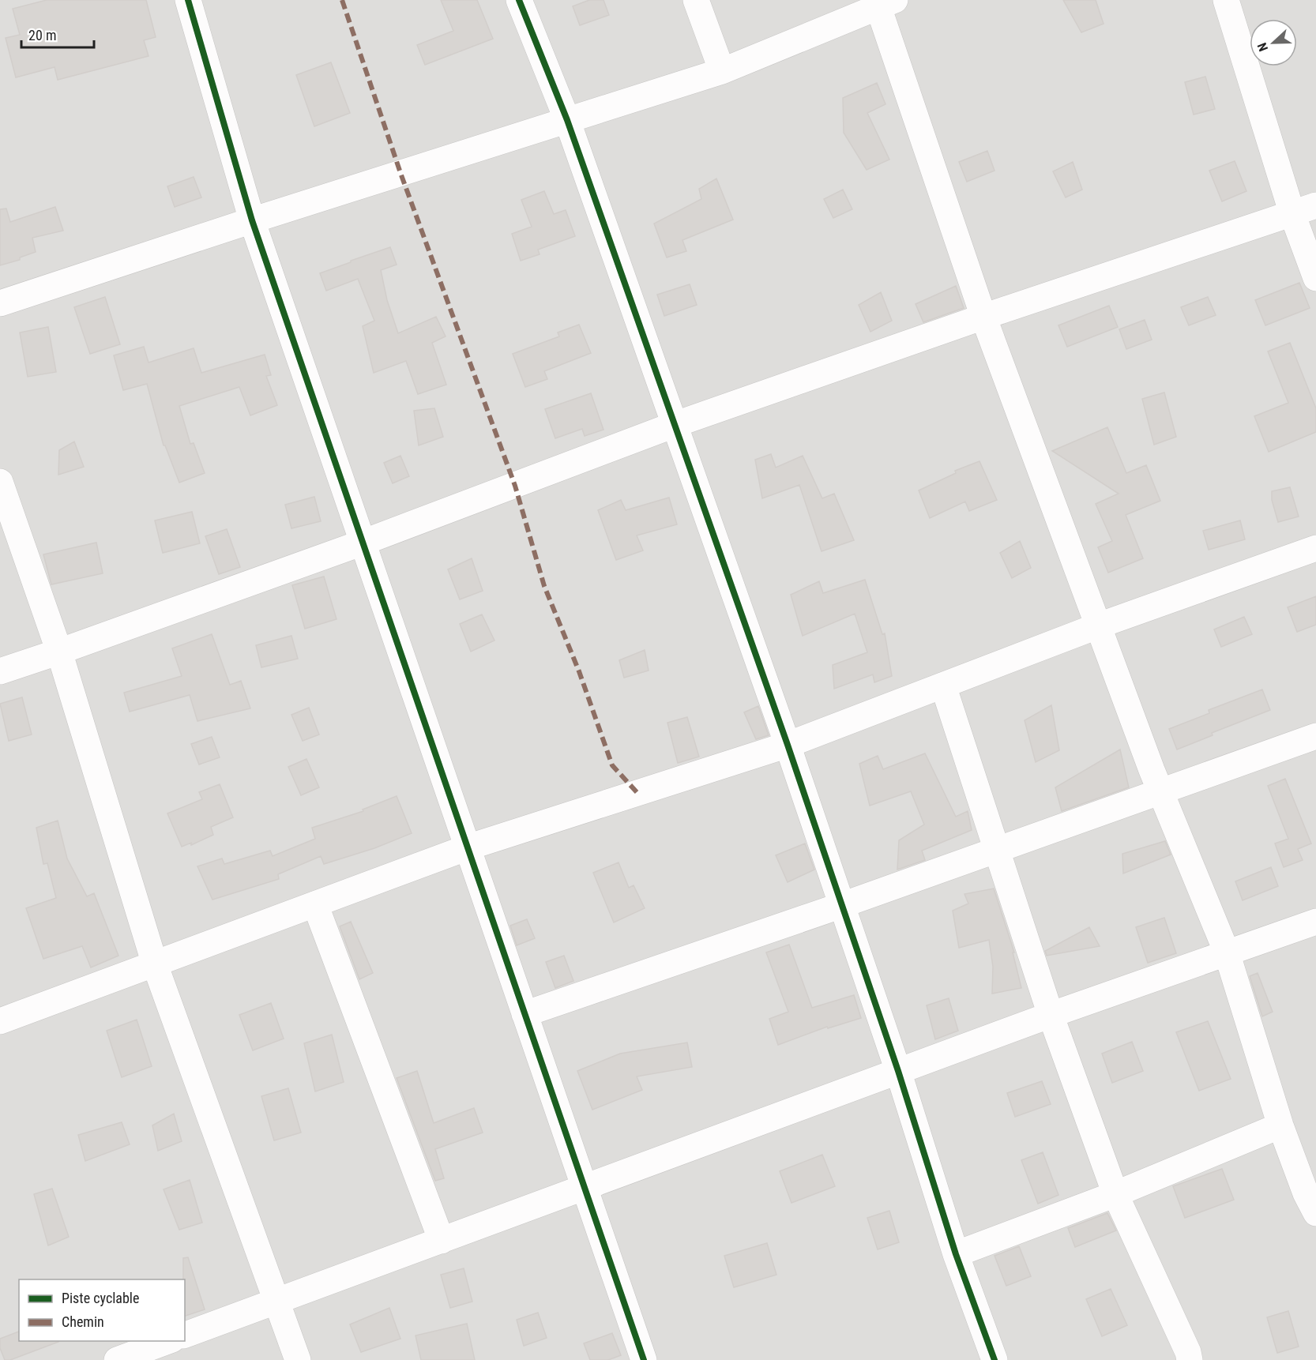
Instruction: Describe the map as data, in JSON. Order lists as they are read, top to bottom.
{
  "legend": ["Piste cyclable", "Chemin"],
  "scale_bar": "20 m",
  "north": "left"
}
